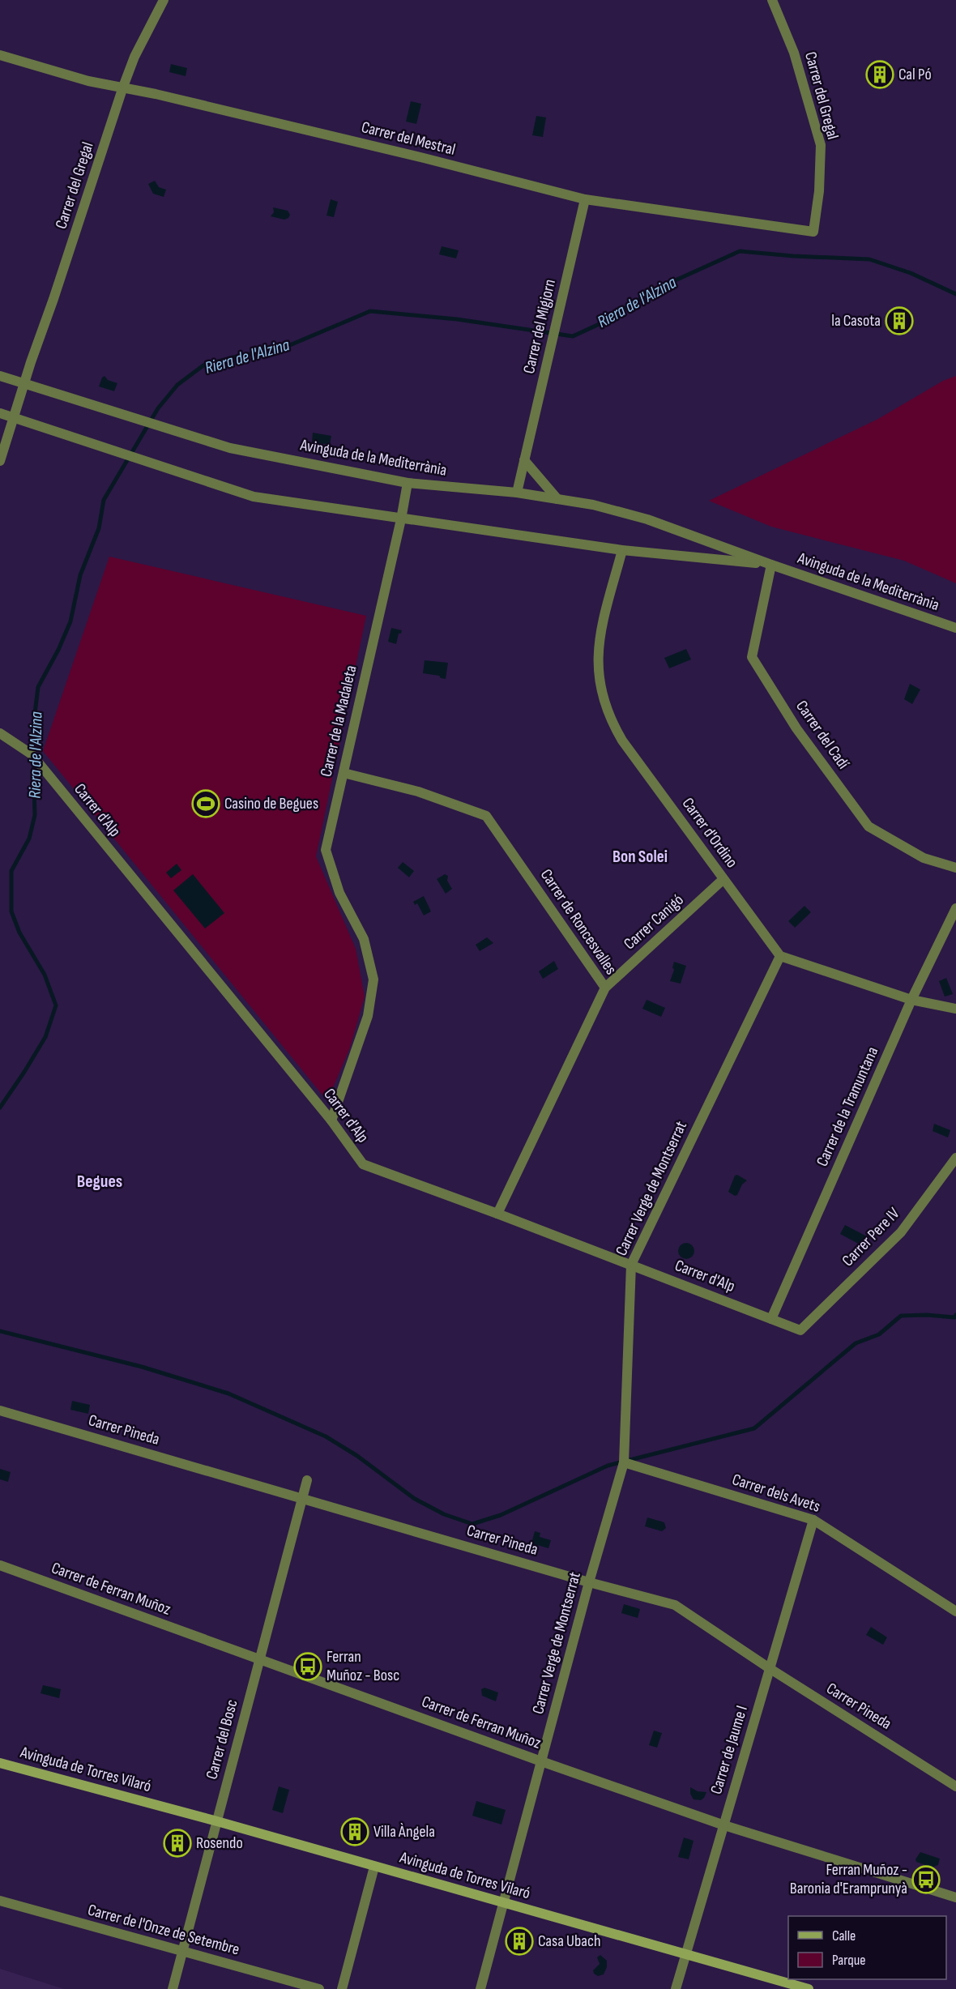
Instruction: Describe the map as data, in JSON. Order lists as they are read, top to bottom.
{
  "streets": {
    "street": [
      "Carrer del Gregal",
      "Carrer del Mestral",
      "Carrer del Migjorn",
      "Avinguda de la Mediterrània",
      "Carrer de la Madaleta",
      "Carrer del Cadí",
      "Carrer d'Alp",
      "Carrer d'Ordino",
      "Carrer de Roncesvalles",
      "Carrer Canigó",
      "Carrer de la Tramuntana",
      "Carrer Verge de Montserrat",
      "Carrer Pere IV",
      "Carrer Pineda",
      "Carrer dels Avets",
      "Carrer de Ferran Muñoz",
      "Carrer del Bosc",
      "Carrer de Jaume I",
      "Avinguda de Torres Vilaró",
      "Carrer de l'Onze de Setembre"
    ]
  },
  "crossings": [
    ["Carrer del Gregal", "Carrer del Mestral"],
    ["Carrer del Gregal", "Avinguda de la Mediterrània"],
    ["Carrer del Mestral", "Carrer del Migjorn"],
    ["Carrer del Migjorn", "Avinguda de la Mediterrània"],
    ["Avinguda de la Mediterrània", "Carrer de la Madaleta"],
    ["Avinguda de la Mediterrània", "Carrer del Cadí"],
    ["Avinguda de la Mediterrània", "Carrer d'Ordino"],
    ["Carrer de la Madaleta", "Carrer d'Alp"],
    ["Carrer de la Madaleta", "Carrer de Roncesvalles"],
    ["Carrer d'Alp", "Carrer de Roncesvalles"],
    ["Carrer d'Alp", "Carrer de la Tramuntana"],
    ["Carrer d'Alp", "Carrer Verge de Montserrat"],
    ["Carrer d'Alp", "Carrer Pere IV"],
    ["Carrer d'Ordino", "Carrer Canigó"],
    ["Carrer d'Ordino", "Carrer Verge de Montserrat"],
    ["Carrer de Roncesvalles", "Carrer Canigó"],
    ["Carrer Verge de Montserrat", "Carrer Pineda"],
    ["Carrer Verge de Montserrat", "Carrer dels Avets"],
    ["Carrer Verge de Montserrat", "Carrer de Ferran Muñoz"],
    ["Carrer Verge de Montserrat", "Avinguda de Torres Vilaró"],
    ["Carrer Pineda", "Carrer del Bosc"],
    ["Carrer Pineda", "Carrer de Jaume I"],
    ["Carrer dels Avets", "Carrer de Jaume I"],
    ["Carrer de Ferran Muñoz", "Carrer del Bosc"],
    ["Carrer de Ferran Muñoz", "Carrer de Jaume I"],
    ["Carrer del Bosc", "Avinguda de Torres Vilaró"],
    ["Carrer del Bosc", "Carrer de l'Onze de Setembre"],
    ["Carrer de Jaume I", "Avinguda de Torres Vilaró"]
  ],
  "districts": ["Bon Solei", "Begues"],
  "water": ["Riera de l'Alzina"],
  "places": {
    "building": [
      "Cal Pó",
      "la Casota",
      "Villa Àngela",
      "Rosendo",
      "Casa Ubach"
    ],
    "sports": ["Casino de Begues"],
    "bus stop": ["Ferran Muñoz - Bosc", "Ferran Muñoz - Baronia d'Eramprunyà"]
  },
  "legend": ["Calle", "Parque"]
}
